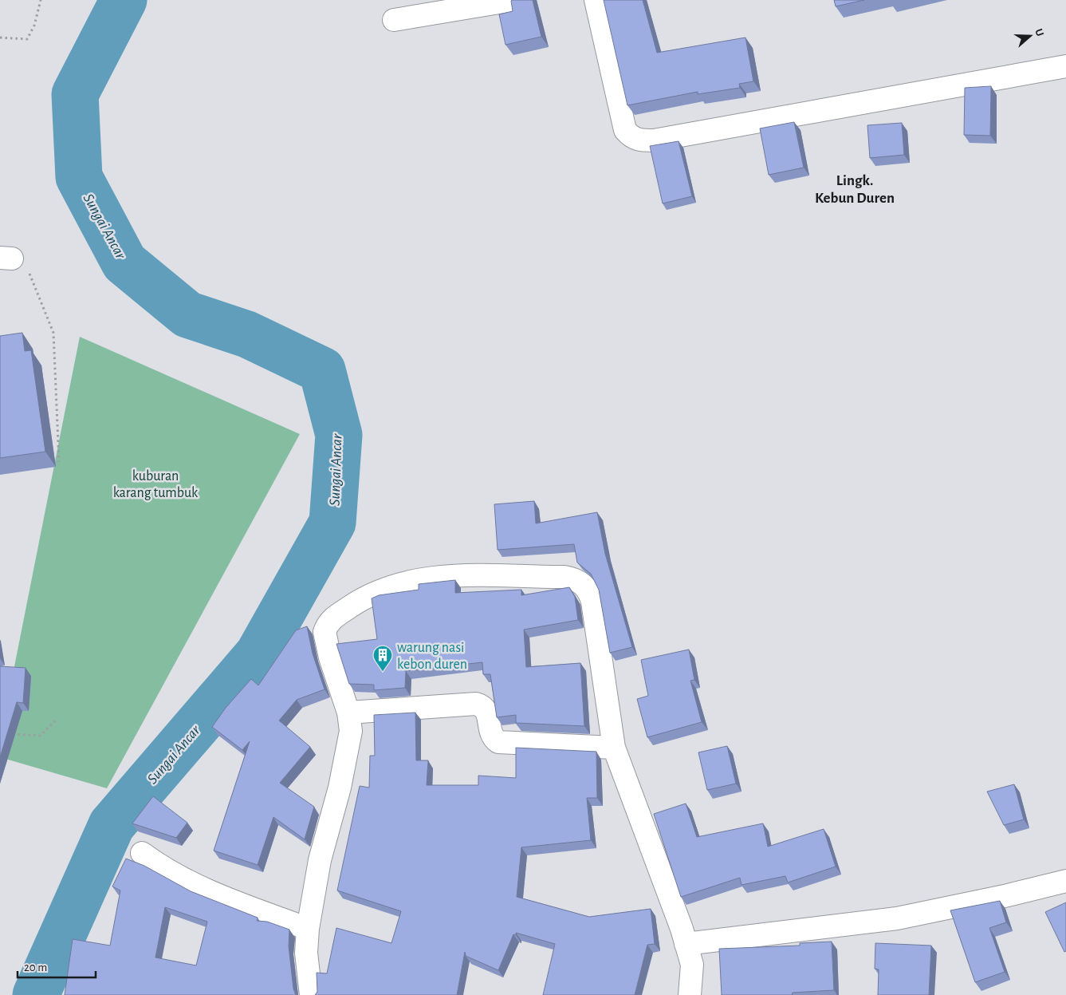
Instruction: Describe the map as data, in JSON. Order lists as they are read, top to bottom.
{
  "districts": ["Lingk. Kebun Duren"],
  "water": ["Sungai Ancar"],
  "parks": ["kuburan karang tumbuk"],
  "places": {
    "building": ["warung nasi kebon duren"]
  },
  "scale_bar": "20 m",
  "north": "right"
}
